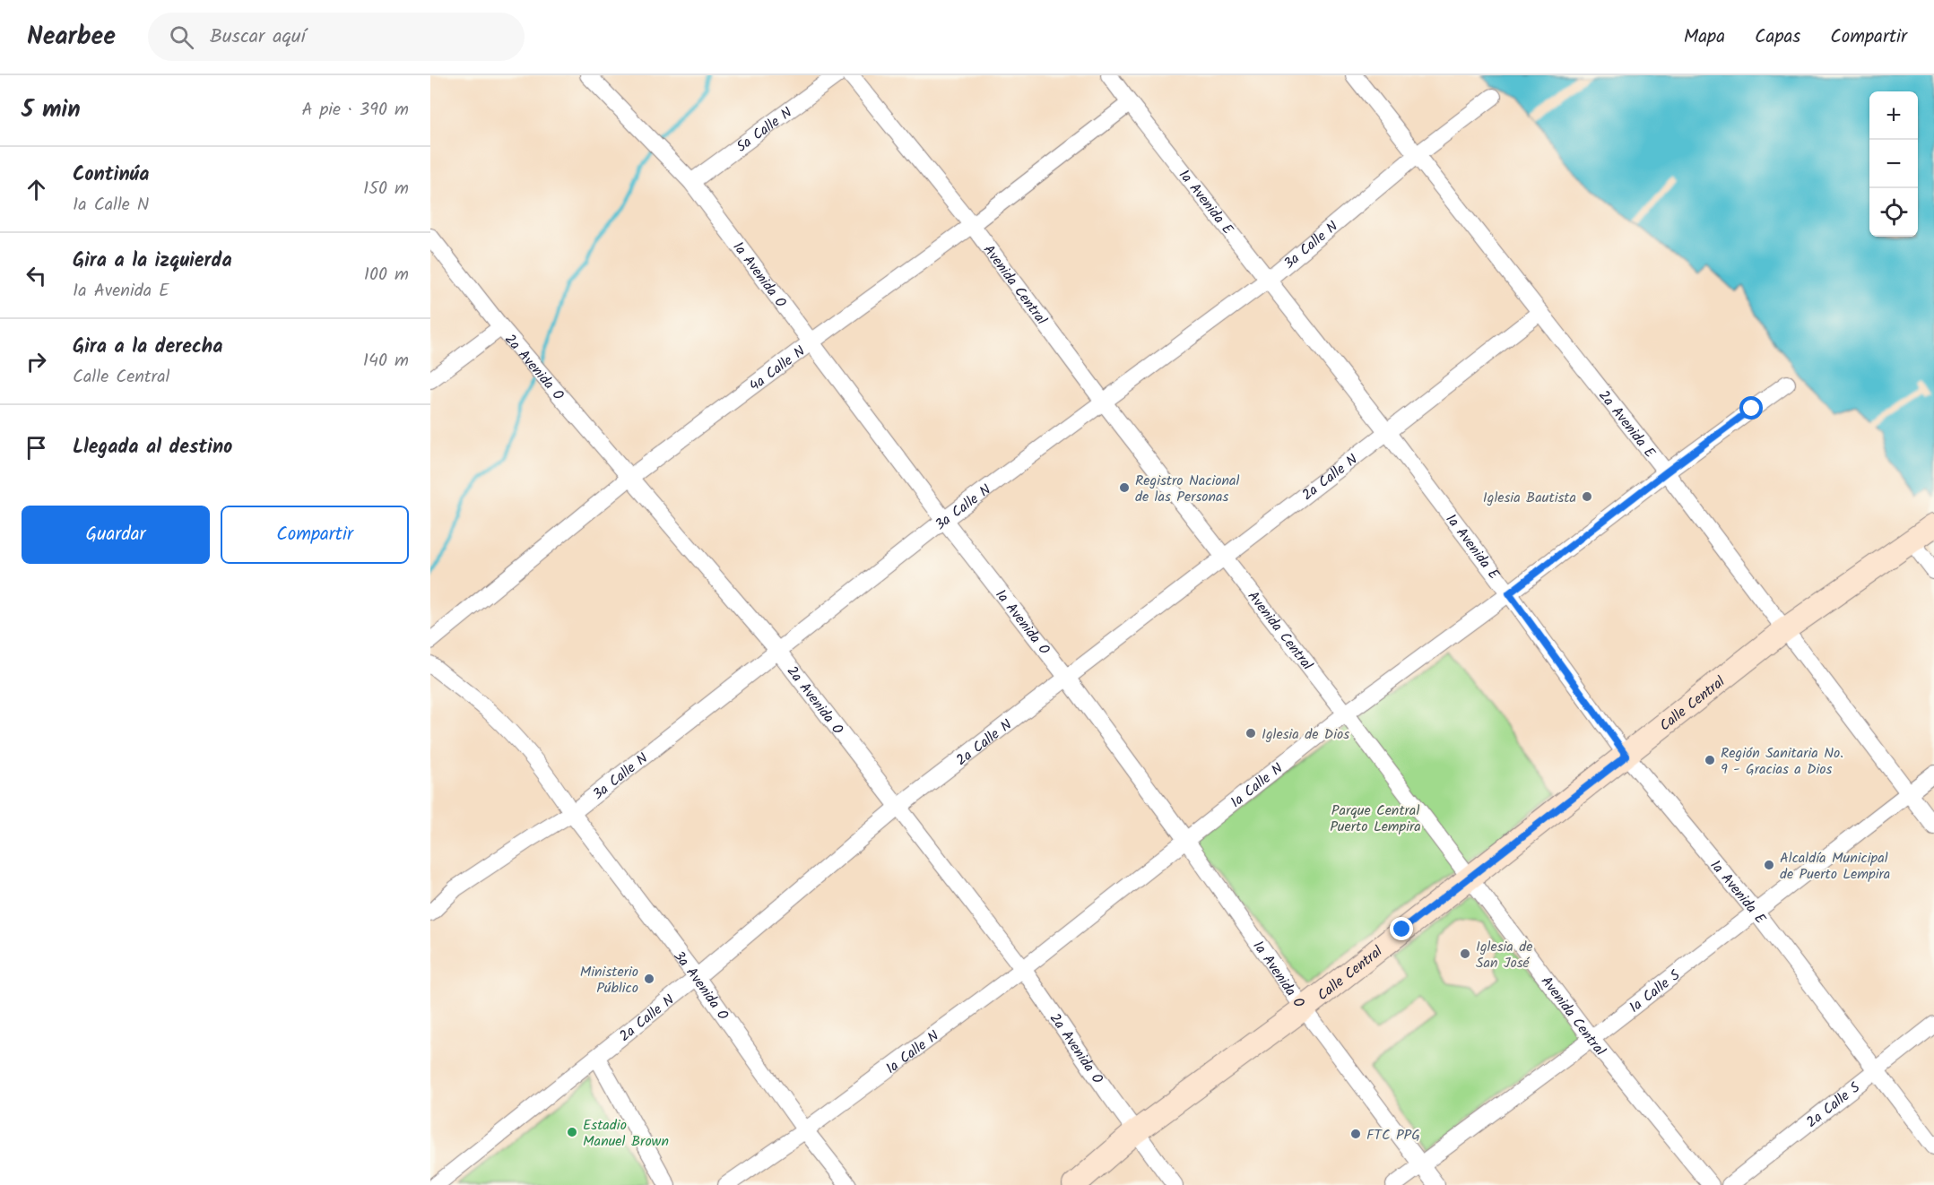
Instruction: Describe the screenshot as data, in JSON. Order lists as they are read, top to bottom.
{
  "streets": {
    "street": [
      "5a Calle N",
      "1a Avenida E",
      "3a Calle N",
      "1a Avenida O",
      "Avenida Central",
      "2a Avenida O",
      "4a Calle N",
      "2a Avenida E",
      "2a Calle N",
      "Calle Central",
      "1a Calle N",
      "3a Avenida O",
      "1a Calle S",
      "2a Calle S"
    ]
  },
  "crossings": [
    ["5a Calle N", "1a Avenida O"],
    ["1a Avenida E", "3a Calle N"],
    ["1a Avenida E", "4a Calle N"],
    ["1a Avenida E", "2a Calle N"],
    ["1a Avenida E", "Calle Central"],
    ["1a Avenida E", "1a Calle N"],
    ["1a Avenida E", "1a Calle S"],
    ["1a Avenida E", "2a Calle S"],
    ["3a Calle N", "1a Avenida O"],
    ["3a Calle N", "Avenida Central"],
    ["3a Calle N", "2a Avenida O"],
    ["3a Calle N", "2a Avenida E"],
    ["3a Calle N", "3a Avenida O"],
    ["1a Avenida O", "4a Calle N"],
    ["1a Avenida O", "2a Calle N"],
    ["1a Avenida O", "Calle Central"],
    ["1a Avenida O", "1a Calle N"],
    ["1a Avenida O", "1a Calle S"],
    ["Avenida Central", "4a Calle N"],
    ["Avenida Central", "2a Calle N"],
    ["Avenida Central", "Calle Central"],
    ["Avenida Central", "1a Calle N"],
    ["Avenida Central", "1a Calle S"],
    ["2a Avenida O", "4a Calle N"],
    ["2a Avenida O", "2a Calle N"],
    ["2a Avenida O", "Calle Central"],
    ["2a Avenida O", "1a Calle N"],
    ["2a Avenida E", "2a Calle N"],
    ["2a Avenida E", "Calle Central"],
    ["2a Avenida E", "1a Calle N"],
    ["2a Avenida E", "1a Calle S"],
    ["2a Calle N", "3a Avenida O"],
    ["1a Calle N", "3a Avenida O"]
  ],
  "parks": ["Parque Central Puerto Lempira"],
  "places": [
    "Registro Nacional de las Personas",
    "Iglesia Bautista",
    "Iglesia de Dios",
    "Región Sanitaria No. 9 - Gracias a Dios",
    "Alcaldía Municipal de Puerto Lempira",
    "Iglesia de San José",
    "Ministerio Público",
    "Estadio Manuel Brown",
    "FTC PPG"
  ],
  "page": {
    "header": "Nearbee",
    "search": "Buscar aquí",
    "nav": ["Mapa", "Capas", "Compartir"],
    "heading": ["5 min", "A pie · 390 m"],
    "map_buttons": ["+", "−"],
    "list": [
      ["Continúa", "1a Calle N", "150 m"],
      ["Gira a la izquierda", "1a Avenida E", "100 m"],
      ["Gira a la derecha", "Calle Central", "140 m"],
      "Llegada al destino"
    ],
    "buttons": ["Guardar", "Compartir"]
  }
}
